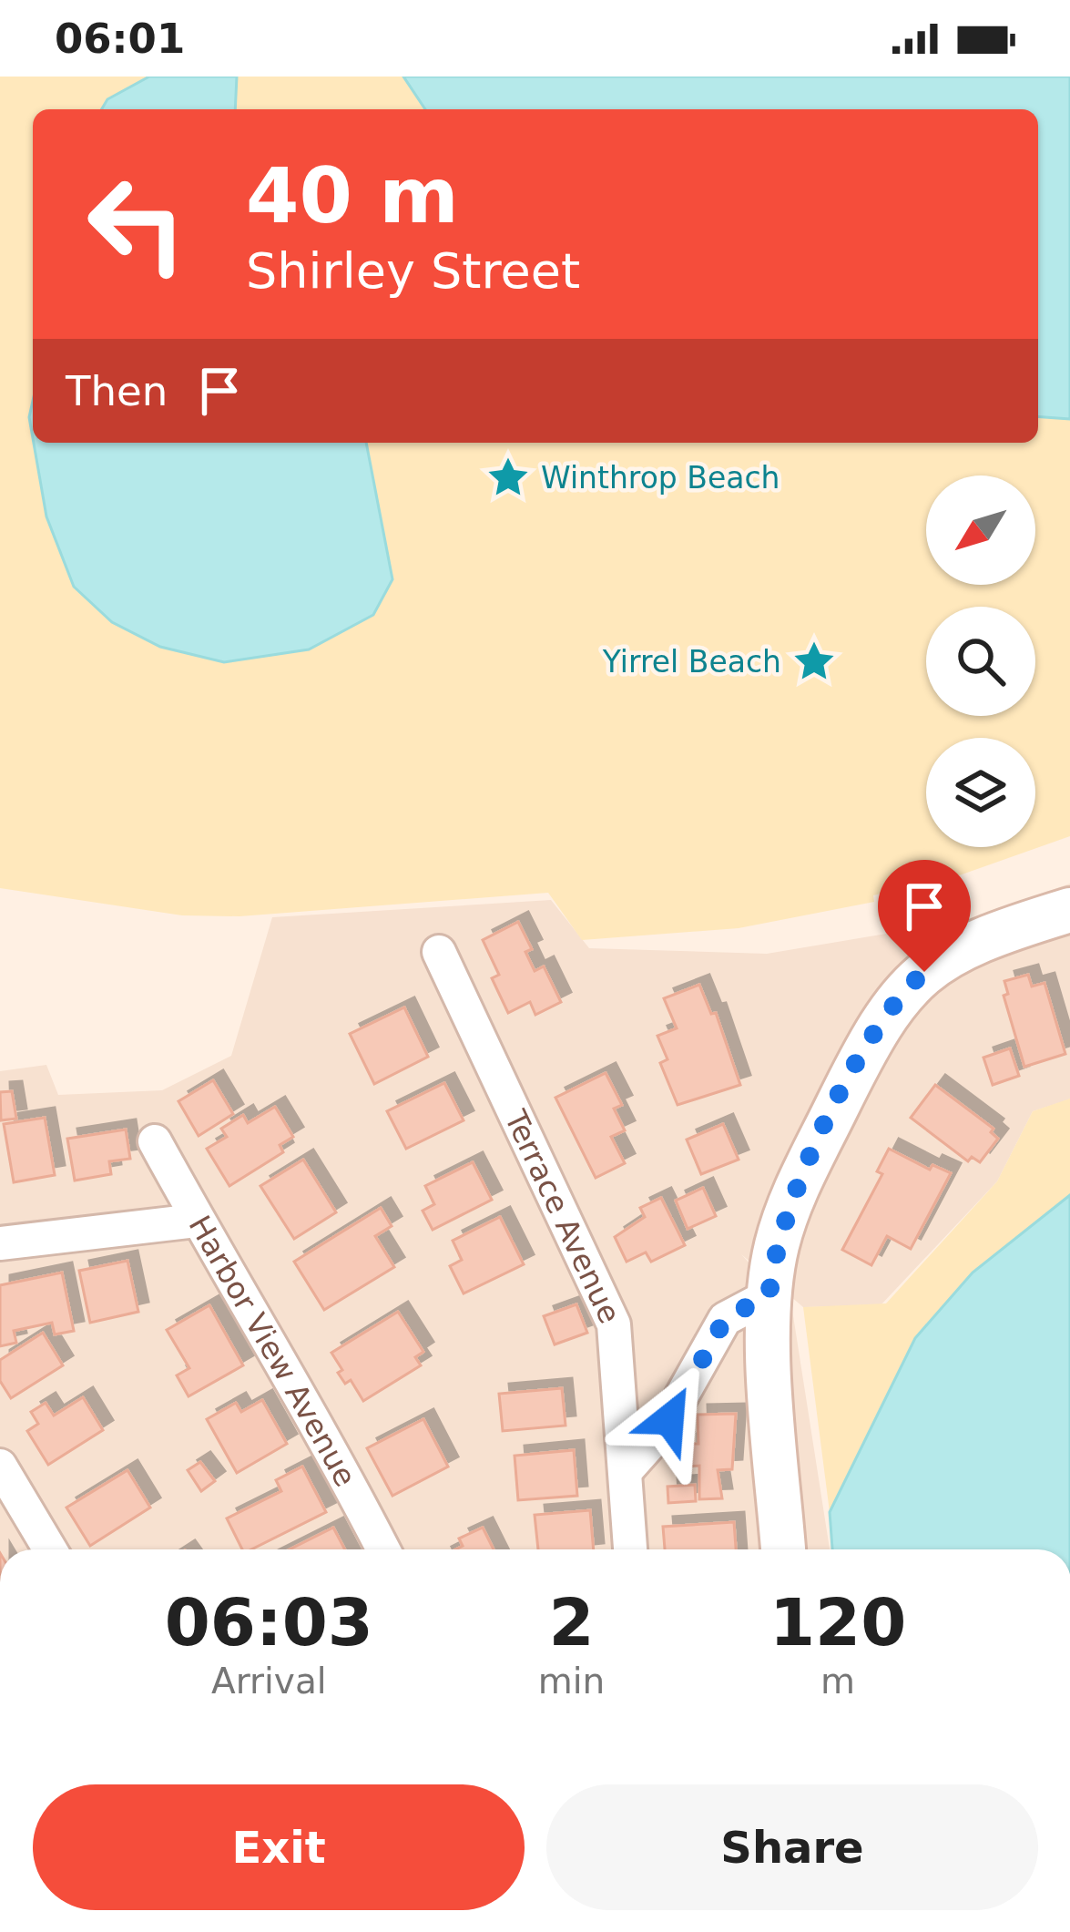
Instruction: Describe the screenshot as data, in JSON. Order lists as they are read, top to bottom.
{
  "streets": {
    "street": ["Terrace Avenue", "Harbor View Avenue"]
  },
  "places": {
    "place": ["Winthrop Beach", "Yirrel Beach"]
  },
  "north": "bottom left",
  "page": {
    "status": "06:01",
    "turn": ["40 m", "Shirley Street"],
    "then": "Then",
    "eta": [
      "06:03",
      "Arrival",
      "2",
      "min",
      "120",
      "m"
    ],
    "buttons": ["Exit", "Share"]
  }
}
